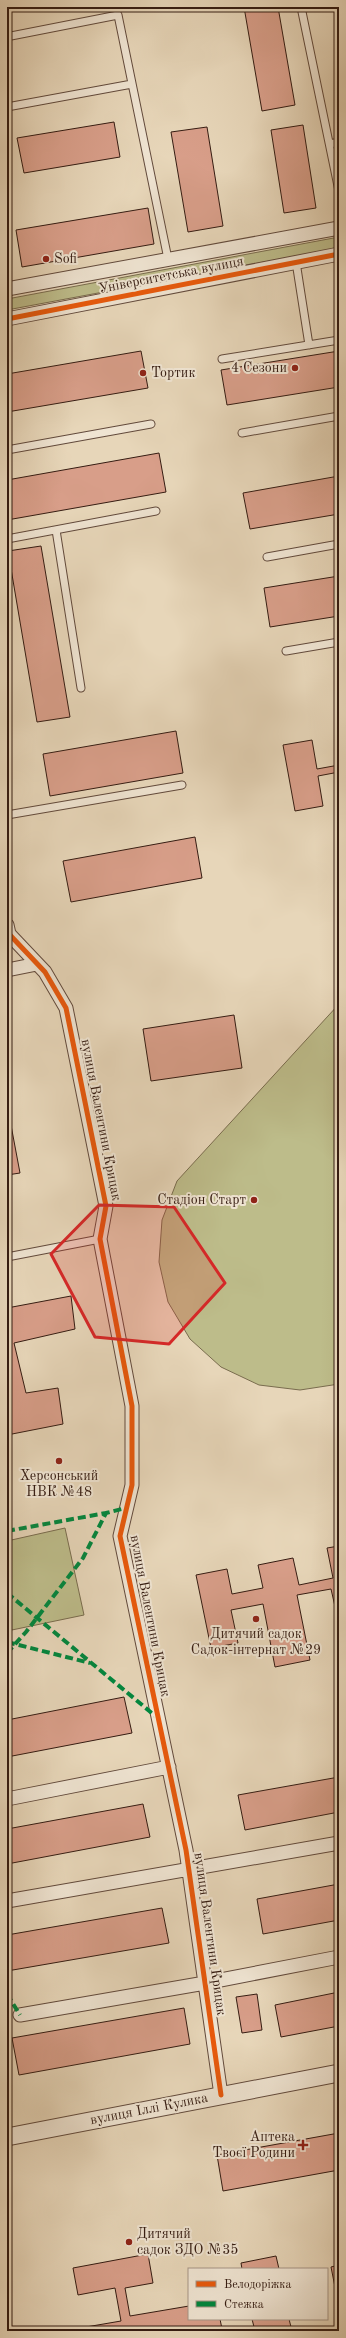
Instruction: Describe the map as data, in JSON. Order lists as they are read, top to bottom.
{
  "streets": {
    "street": ["Університетська вулиця", "вулиця Валентини Крицак", "вулиця Іллі Кулика"]
  },
  "crossings": [
    ["вулиця Валентини Крицак", "вулиця Іллі Кулика"]
  ],
  "places": {
    "other": [
      "Sofi",
      "4 Сезони",
      "Тортик",
      "Стадіон Старт",
      "Херсонський НВК №48",
      "Дитячий садок Садок-інтернат №29",
      "Дитячий садок ЗДО №35"
    ],
    "health": ["Аптека Твоєї Родини"]
  },
  "legend": ["Велодоріжка", "Стежка"]
}
